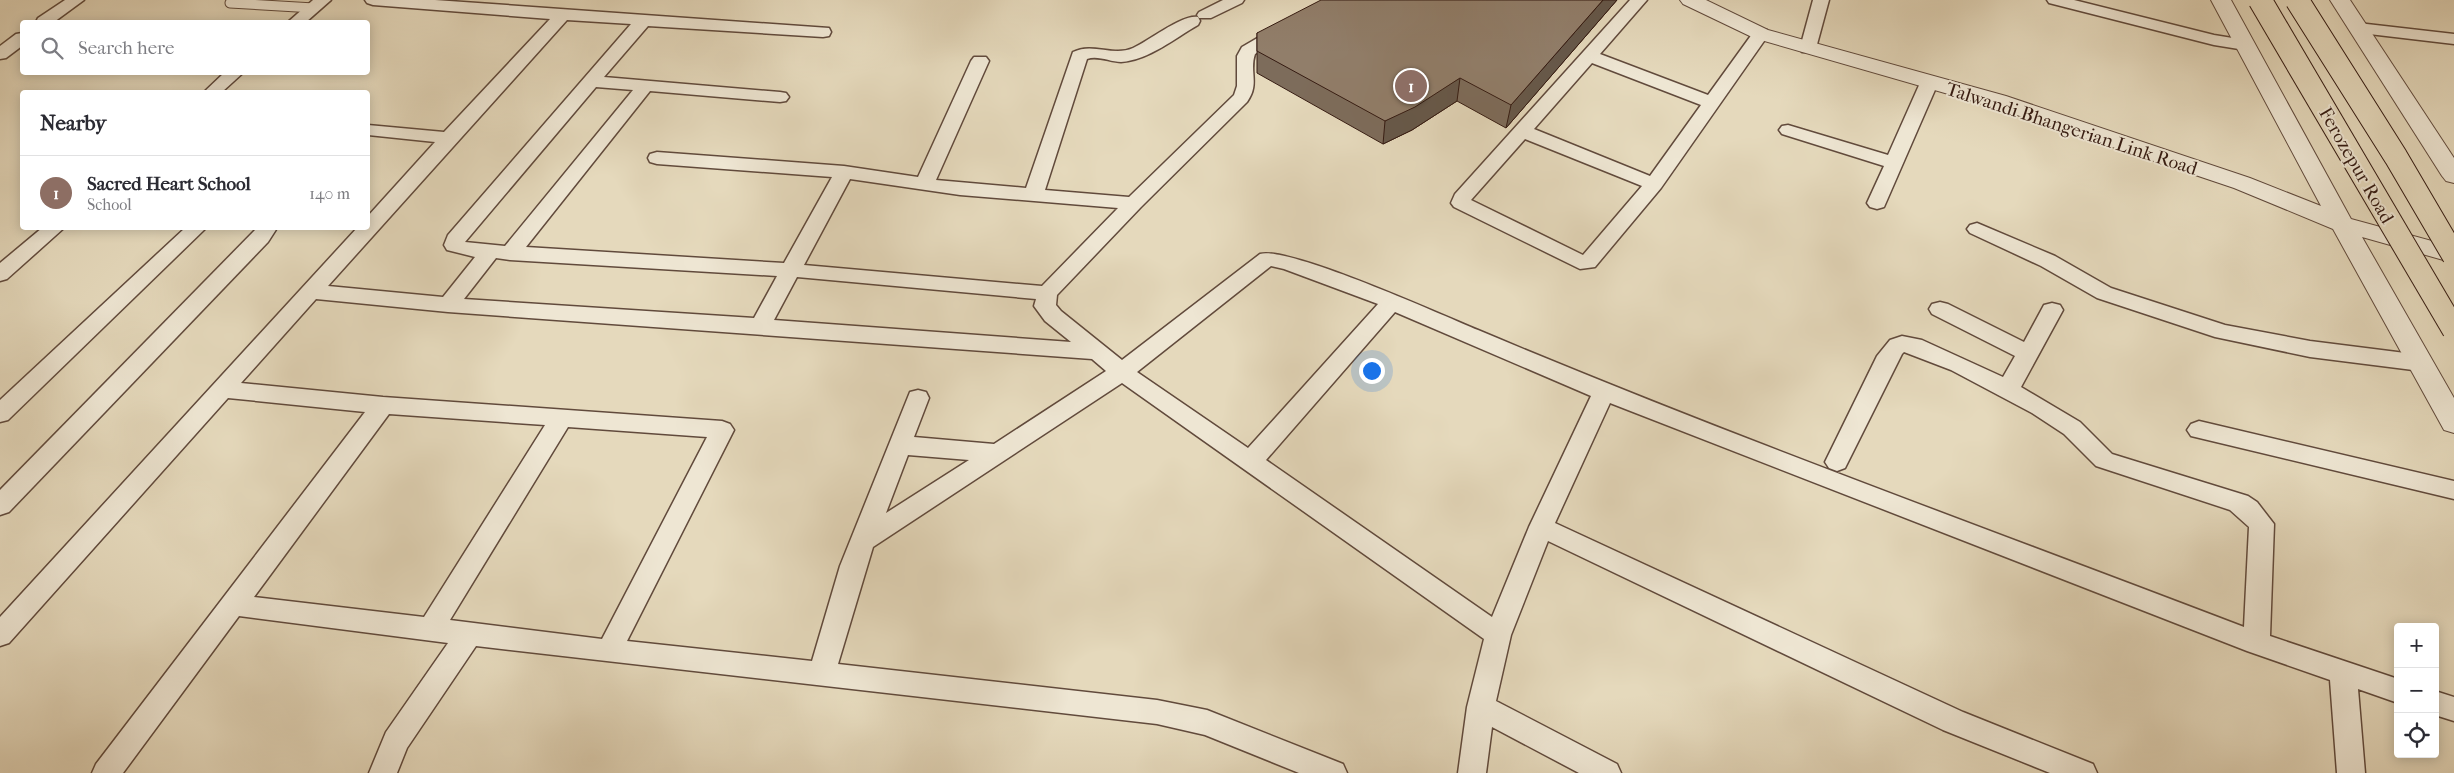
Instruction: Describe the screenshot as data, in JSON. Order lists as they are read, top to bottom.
{
  "streets": {
    "highway": ["Ferozepur Road"],
    "street": ["Talwandi Bhangerian Link Road"]
  },
  "crossings": [
    ["Talwandi Bhangerian Link Road", "Ferozepur Road"]
  ],
  "page": {
    "search": "Search here",
    "pins": "1",
    "heading": "Nearby",
    "list": [
      {
        "mark": "1",
        "name": "Sacred Heart School",
        "note": "School",
        "value": "140 m"
      }
    ],
    "map_buttons": ["+", "−"]
  }
}
